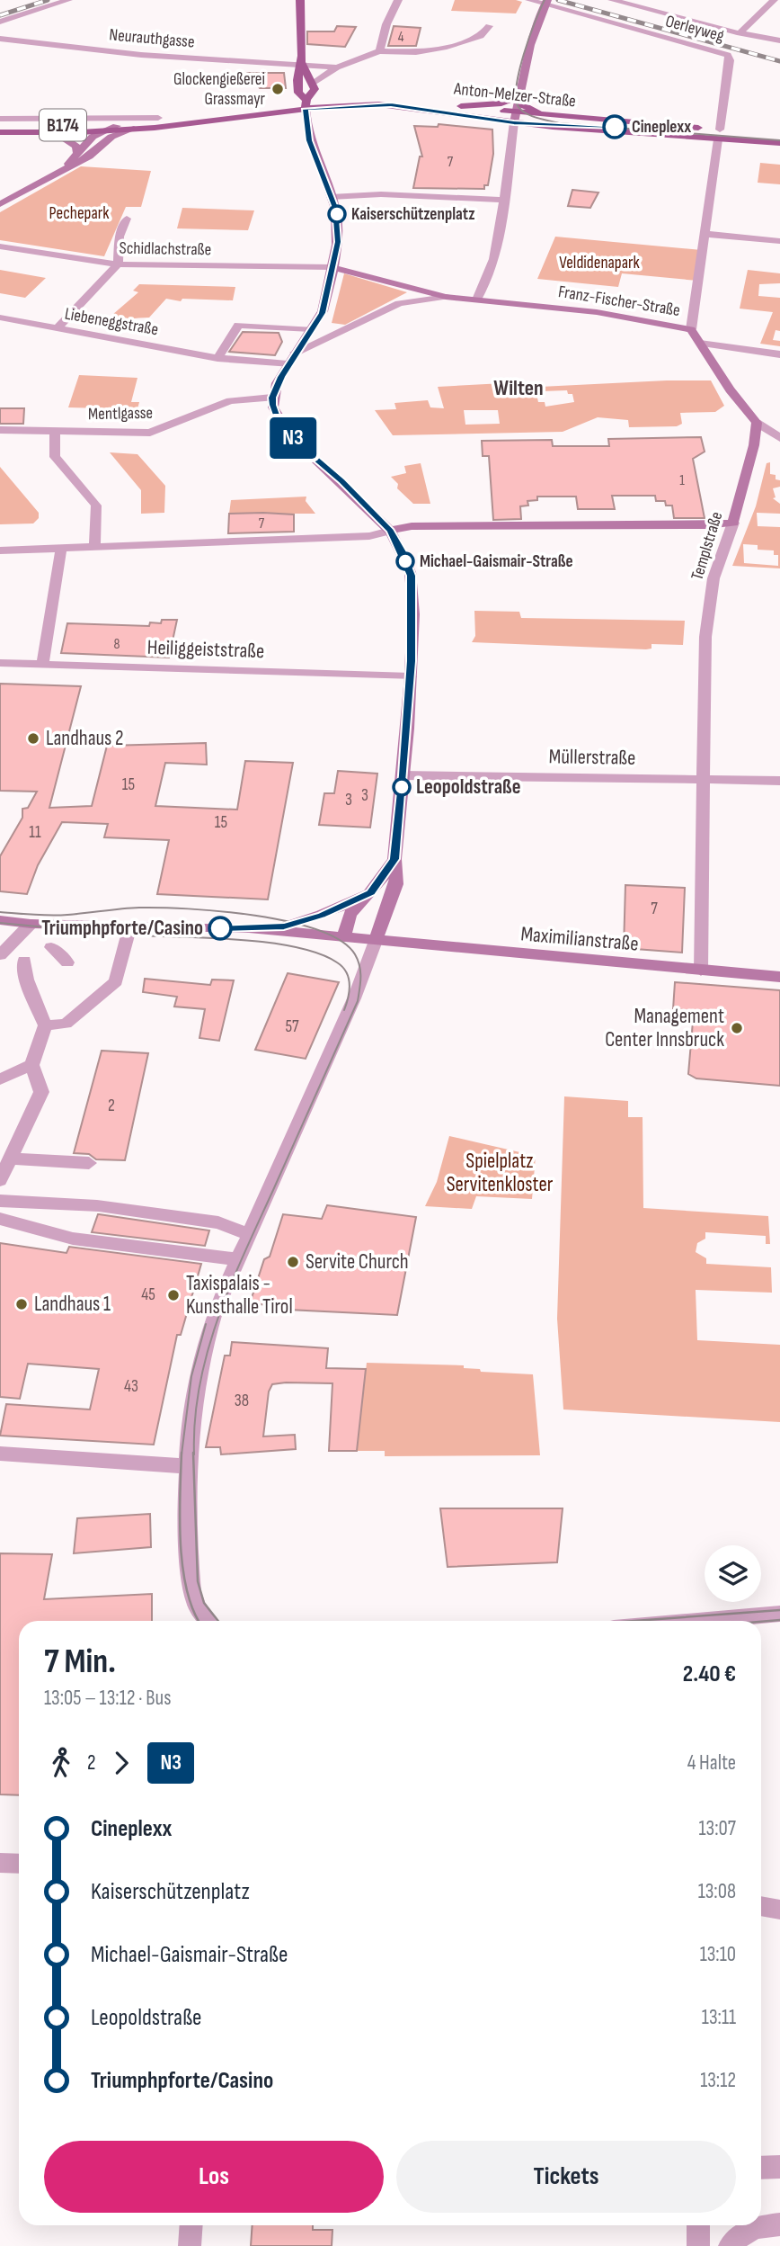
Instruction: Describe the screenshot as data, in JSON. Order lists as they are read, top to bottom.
{
  "streets": {
    "main road": ["Anton-Melzer-Straße", "B174"],
    "street": [
      "Oerleyweg",
      "Neurauthgasse",
      "Schidlachstraße",
      "Franz-Fischer-Straße",
      "Liebeneggstraße",
      "Mentlgasse",
      "Templstraße",
      "Heiliggeiststraße",
      "Müllerstraße",
      "Maximilianstraße"
    ]
  },
  "crossings": [
    ["Oerleyweg", "Anton-Melzer-Straße"],
    ["Oerleyweg", "B174"],
    ["Anton-Melzer-Straße", "B174"],
    ["Schidlachstraße", "Franz-Fischer-Straße"],
    ["Templstraße", "Müllerstraße"],
    ["Templstraße", "Maximilianstraße"]
  ],
  "districts": ["Wilten"],
  "parks": ["Pechepark", "Veldidenapark", "Spielplatz Servitenkloster"],
  "places": [
    "Glockengießerei Grassmayr",
    "Cineplexx",
    "Kaiserschützenplatz",
    "Michael-Gaismair-Straße",
    "Landhaus 2",
    "Leopoldstraße",
    "Triumphpforte/Casino",
    "Management Center Innsbruck",
    "Servite Church",
    "Taxispalais - Kunsthalle Tirol",
    "Landhaus 1"
  ],
  "lines": ["bus line N3"],
  "house_numbers": [
    "4",
    "7",
    "1",
    "7",
    "8",
    "15",
    "3",
    "3",
    "15",
    "11",
    "7",
    "57",
    "2",
    "45",
    "43",
    "38"
  ],
  "page": {
    "on_map": "N3",
    "heading": ["7 Min.", "13:05 – 13:12 · Bus", "2.40 €"],
    "legs": ["2", "N3", "4 Halte"],
    "list": [
      {
        "name": "Cineplexx",
        "value": "13:07"
      },
      {
        "name": "Kaiserschützenplatz",
        "value": "13:08"
      },
      {
        "name": "Michael-Gaismair-Straße",
        "value": "13:10"
      },
      {
        "name": "Leopoldstraße",
        "value": "13:11"
      },
      {
        "name": "Triumphpforte/Casino",
        "value": "13:12"
      }
    ],
    "buttons": ["Los", "Tickets"]
  }
}
